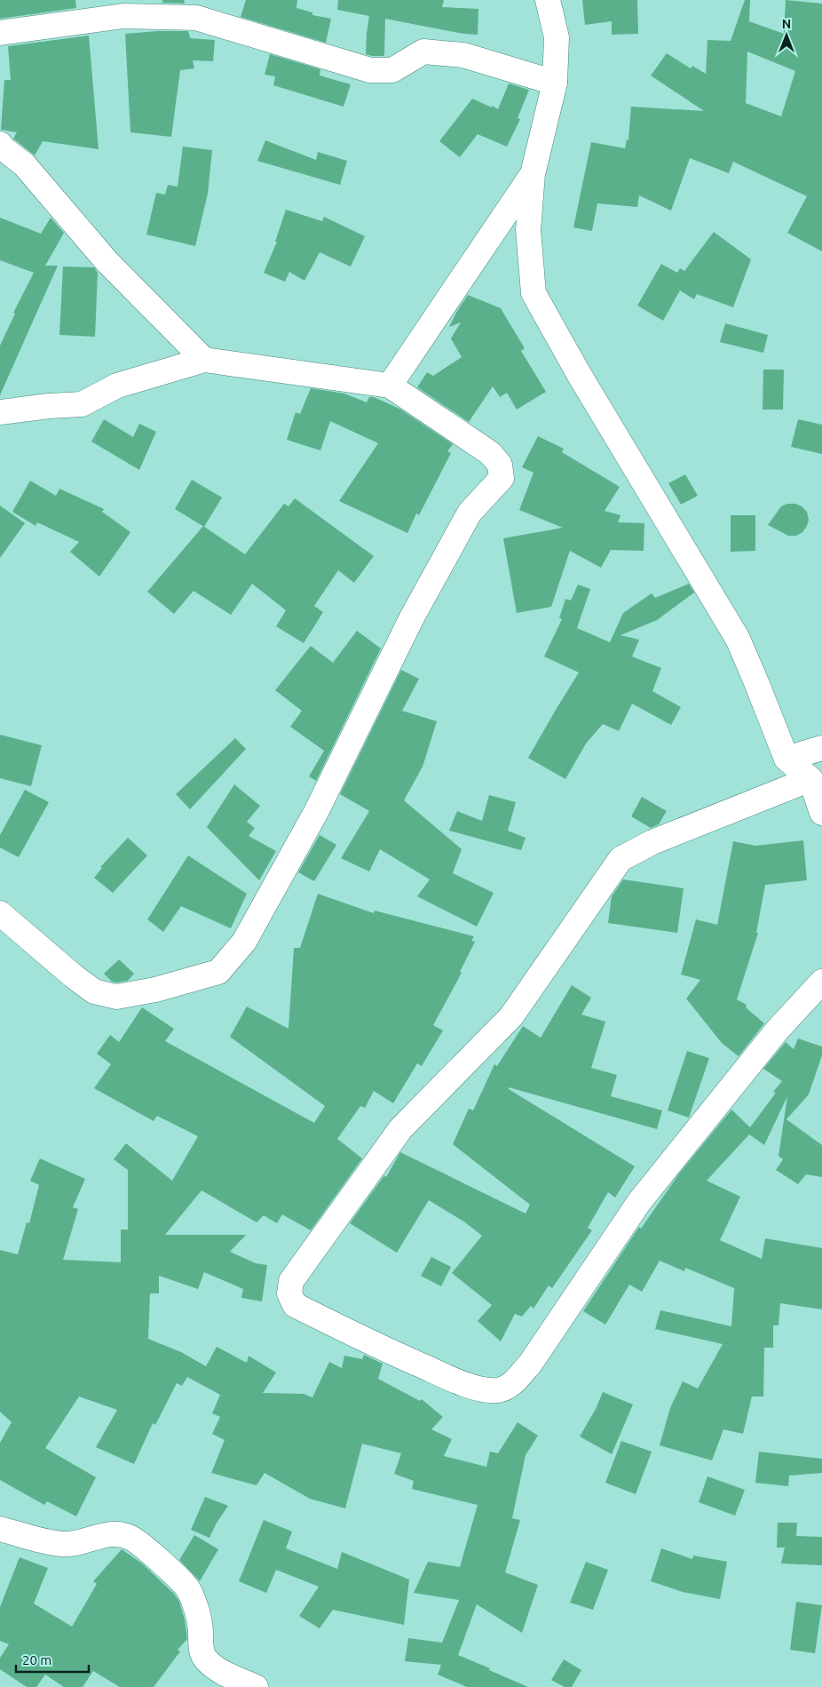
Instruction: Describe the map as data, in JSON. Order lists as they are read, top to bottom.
{
  "scale_bar": "20 m",
  "north": "top"
}
